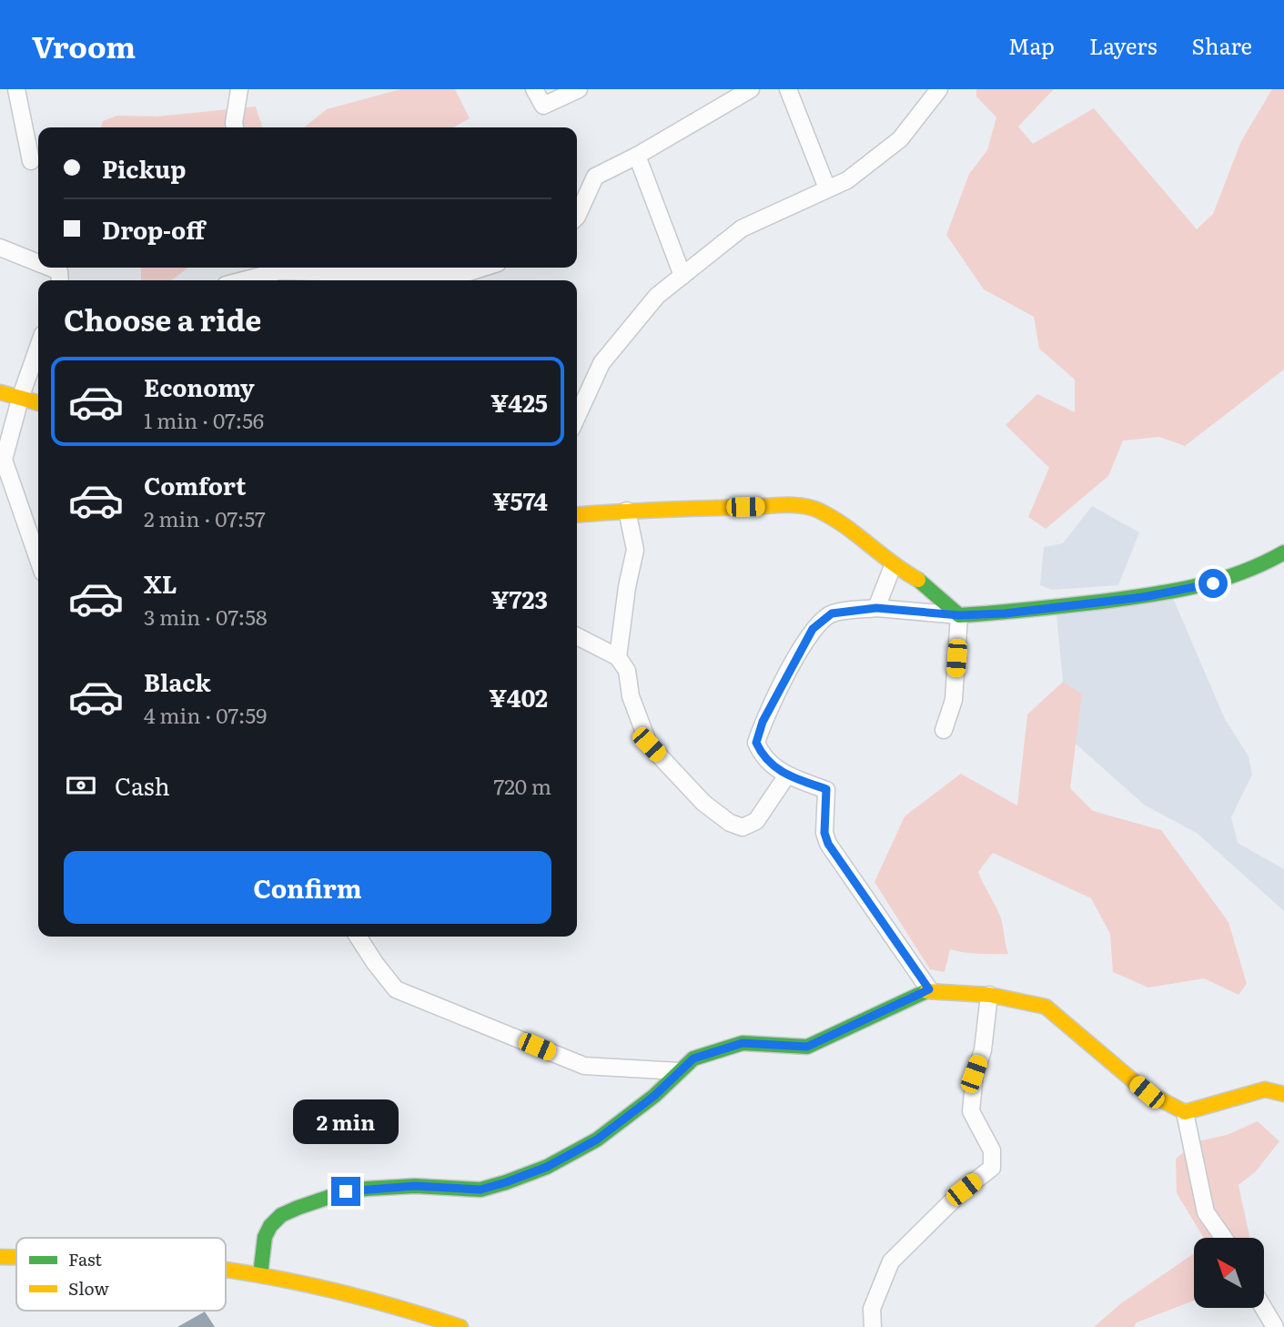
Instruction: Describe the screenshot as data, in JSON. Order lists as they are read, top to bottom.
{
  "legend": ["Fast", "Slow"],
  "north": "top left",
  "page": {
    "header": "Vroom",
    "nav": ["Map", "Layers", "Share"],
    "banner": ["Pickup", "Drop-off"],
    "heading": "Choose a ride",
    "list": [
      {
        "name": "Economy",
        "note": "1 min · 07:56",
        "value": "¥425"
      },
      {
        "name": "Comfort",
        "note": "2 min · 07:57",
        "value": "¥574"
      },
      {
        "name": "XL",
        "note": "3 min · 07:58",
        "value": "¥723"
      },
      {
        "name": "Black",
        "note": "4 min · 07:59",
        "value": "¥402"
      }
    ],
    "pay": ["Cash", "720 m"],
    "buttons": "Confirm",
    "bubble": "2 min"
  }
}
